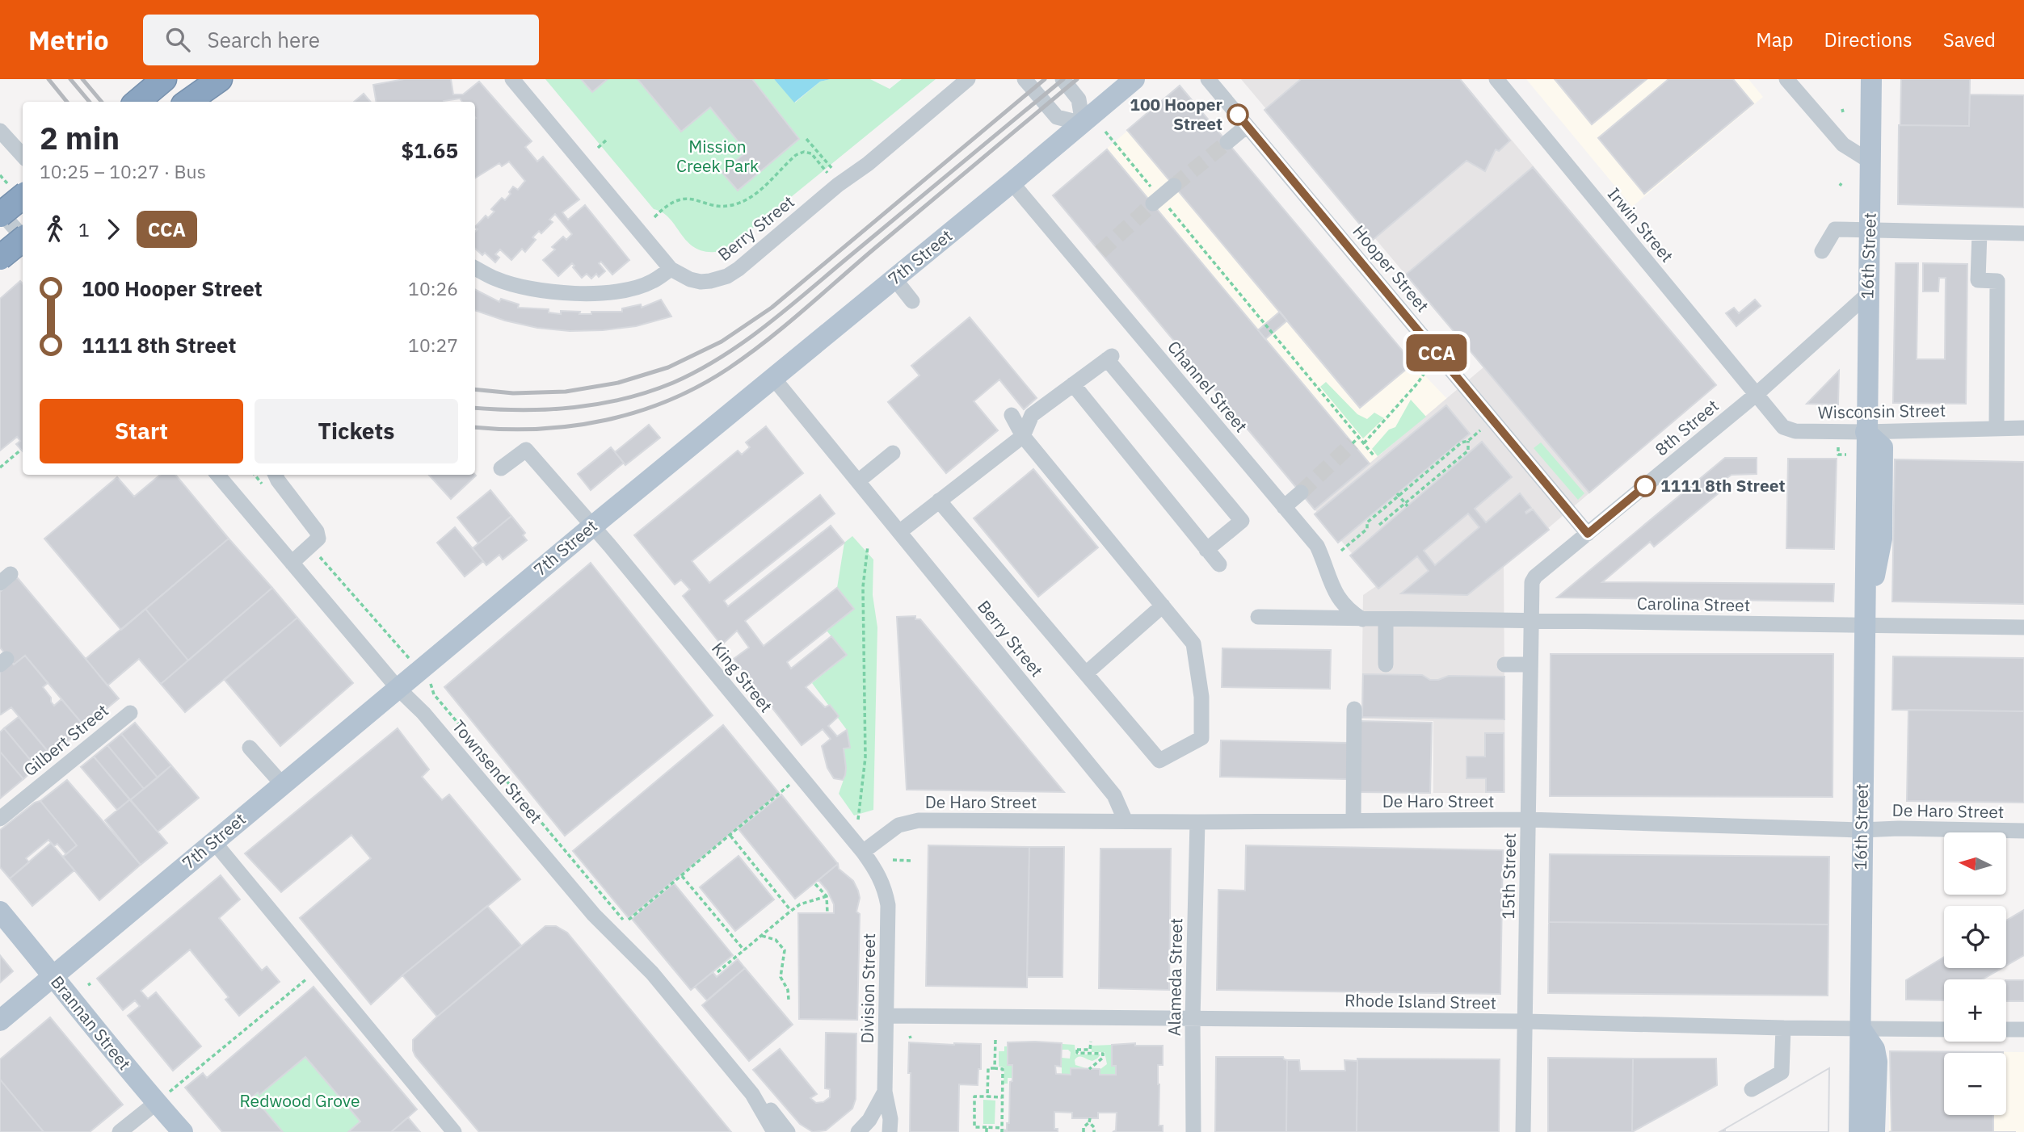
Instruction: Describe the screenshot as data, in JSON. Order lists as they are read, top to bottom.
{
  "streets": {
    "main road": ["16th Street", "7th Street", "Brannan Street"],
    "street": [
      "Irwin Street",
      "Berry Street",
      "Hooper Street",
      "Channel Street",
      "Wisconsin Street",
      "8th Street",
      "Carolina Street",
      "King Street",
      "Gilbert Street",
      "Townsend Street",
      "De Haro Street",
      "15th Street",
      "Alameda Street",
      "Division Street",
      "Rhode Island Street"
    ]
  },
  "crossings": [
    ["Irwin Street", "Wisconsin Street"],
    ["Irwin Street", "8th Street"],
    ["Berry Street", "7th Street"],
    ["Berry Street", "De Haro Street"],
    ["16th Street", "Wisconsin Street"],
    ["16th Street", "8th Street"],
    ["16th Street", "Carolina Street"],
    ["16th Street", "De Haro Street"],
    ["16th Street", "Rhode Island Street"],
    ["7th Street", "Channel Street"],
    ["7th Street", "King Street"],
    ["7th Street", "Townsend Street"],
    ["7th Street", "Brannan Street"],
    ["Hooper Street", "8th Street"],
    ["Channel Street", "Carolina Street"],
    ["Wisconsin Street", "8th Street"],
    ["8th Street", "Carolina Street"],
    ["8th Street", "15th Street"],
    ["Carolina Street", "15th Street"],
    ["King Street", "De Haro Street"],
    ["King Street", "Division Street"],
    ["De Haro Street", "15th Street"],
    ["De Haro Street", "Alameda Street"],
    ["De Haro Street", "Division Street"],
    ["15th Street", "Rhode Island Street"],
    ["Alameda Street", "Rhode Island Street"],
    ["Division Street", "Rhode Island Street"]
  ],
  "parks": ["Mission Creek Park", "Redwood Grove"],
  "places": ["100 Hooper Street", "1111 8th Street"],
  "lines": ["bus line CCA"],
  "north": "left",
  "page": {
    "header": "Metrio",
    "search": "Search here",
    "nav": ["Map", "Directions", "Saved"],
    "on_map": "CCA",
    "heading": ["2 min", "10:25 – 10:27 · Bus", "$1.65"],
    "legs": ["1", "CCA"],
    "list": [
      {
        "name": "100 Hooper Street",
        "value": "10:26"
      },
      {
        "name": "1111 8th Street",
        "value": "10:27"
      }
    ],
    "buttons": ["Start", "Tickets"],
    "map_buttons": ["+", "−"]
  }
}
